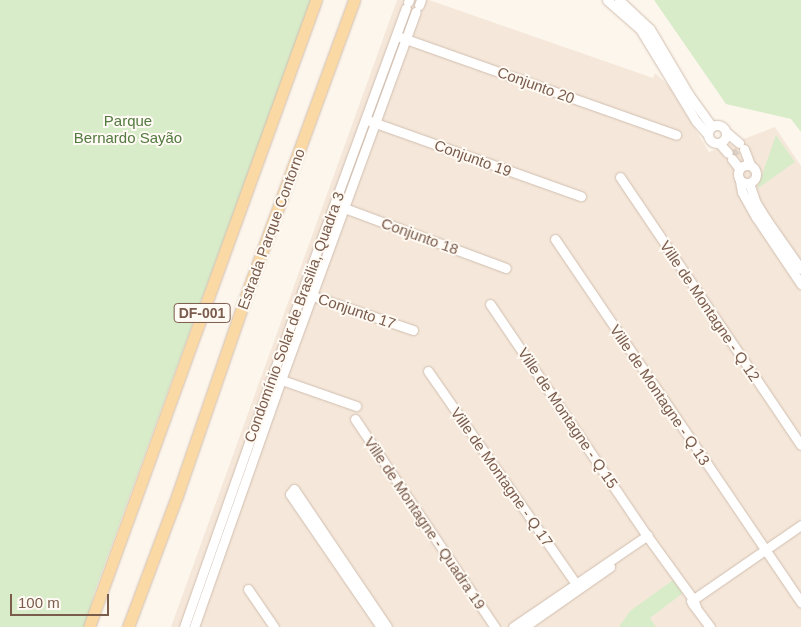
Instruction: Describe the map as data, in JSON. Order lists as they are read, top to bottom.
{
  "streets": {
    "main road": ["Estrada Parque Contorno", "DF-001"],
    "street": [
      "Conjunto 20",
      "Conjunto 19",
      "Conjunto 18",
      "Conjunto 17",
      "Ville de Montagne - Q 12",
      "Condomínio Solar de Brasilia, Quadra 3",
      "Ville de Montagne - Q 13",
      "Ville de Montagne - Q 15",
      "Ville de Montagne - Q 17",
      "Ville de Montagne - Quadra 19"
    ]
  },
  "crossings": [
    ["Conjunto 20", "Condomínio Solar de Brasilia, Quadra 3"],
    ["Conjunto 19", "Condomínio Solar de Brasilia, Quadra 3"],
    ["Conjunto 18", "Condomínio Solar de Brasilia, Quadra 3"],
    ["Conjunto 17", "Condomínio Solar de Brasilia, Quadra 3"]
  ],
  "parks": ["Parque Bernardo Sayão"],
  "scale_bar": "100 m"
}
